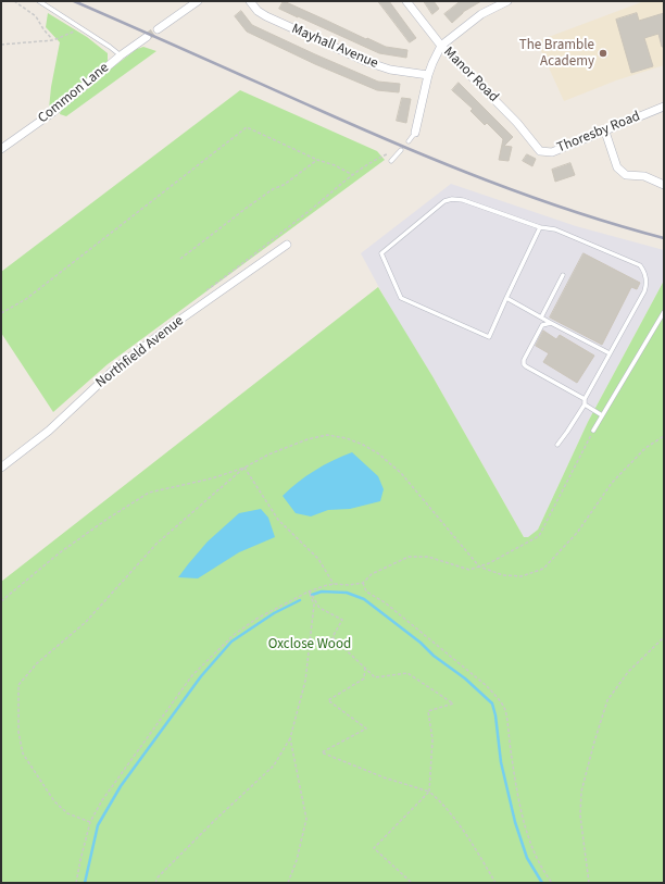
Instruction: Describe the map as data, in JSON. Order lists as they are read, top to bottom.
{
  "streets": {
    "street": [
      "Mayhall Avenue",
      "Manor Road",
      "Common Lane",
      "Thoresby Road",
      "Northfield Avenue"
    ]
  },
  "crossings": [
    ["Manor Road", "Thoresby Road"]
  ],
  "parks": ["Oxclose Wood"],
  "places": ["The Bramble Academy"]
}
